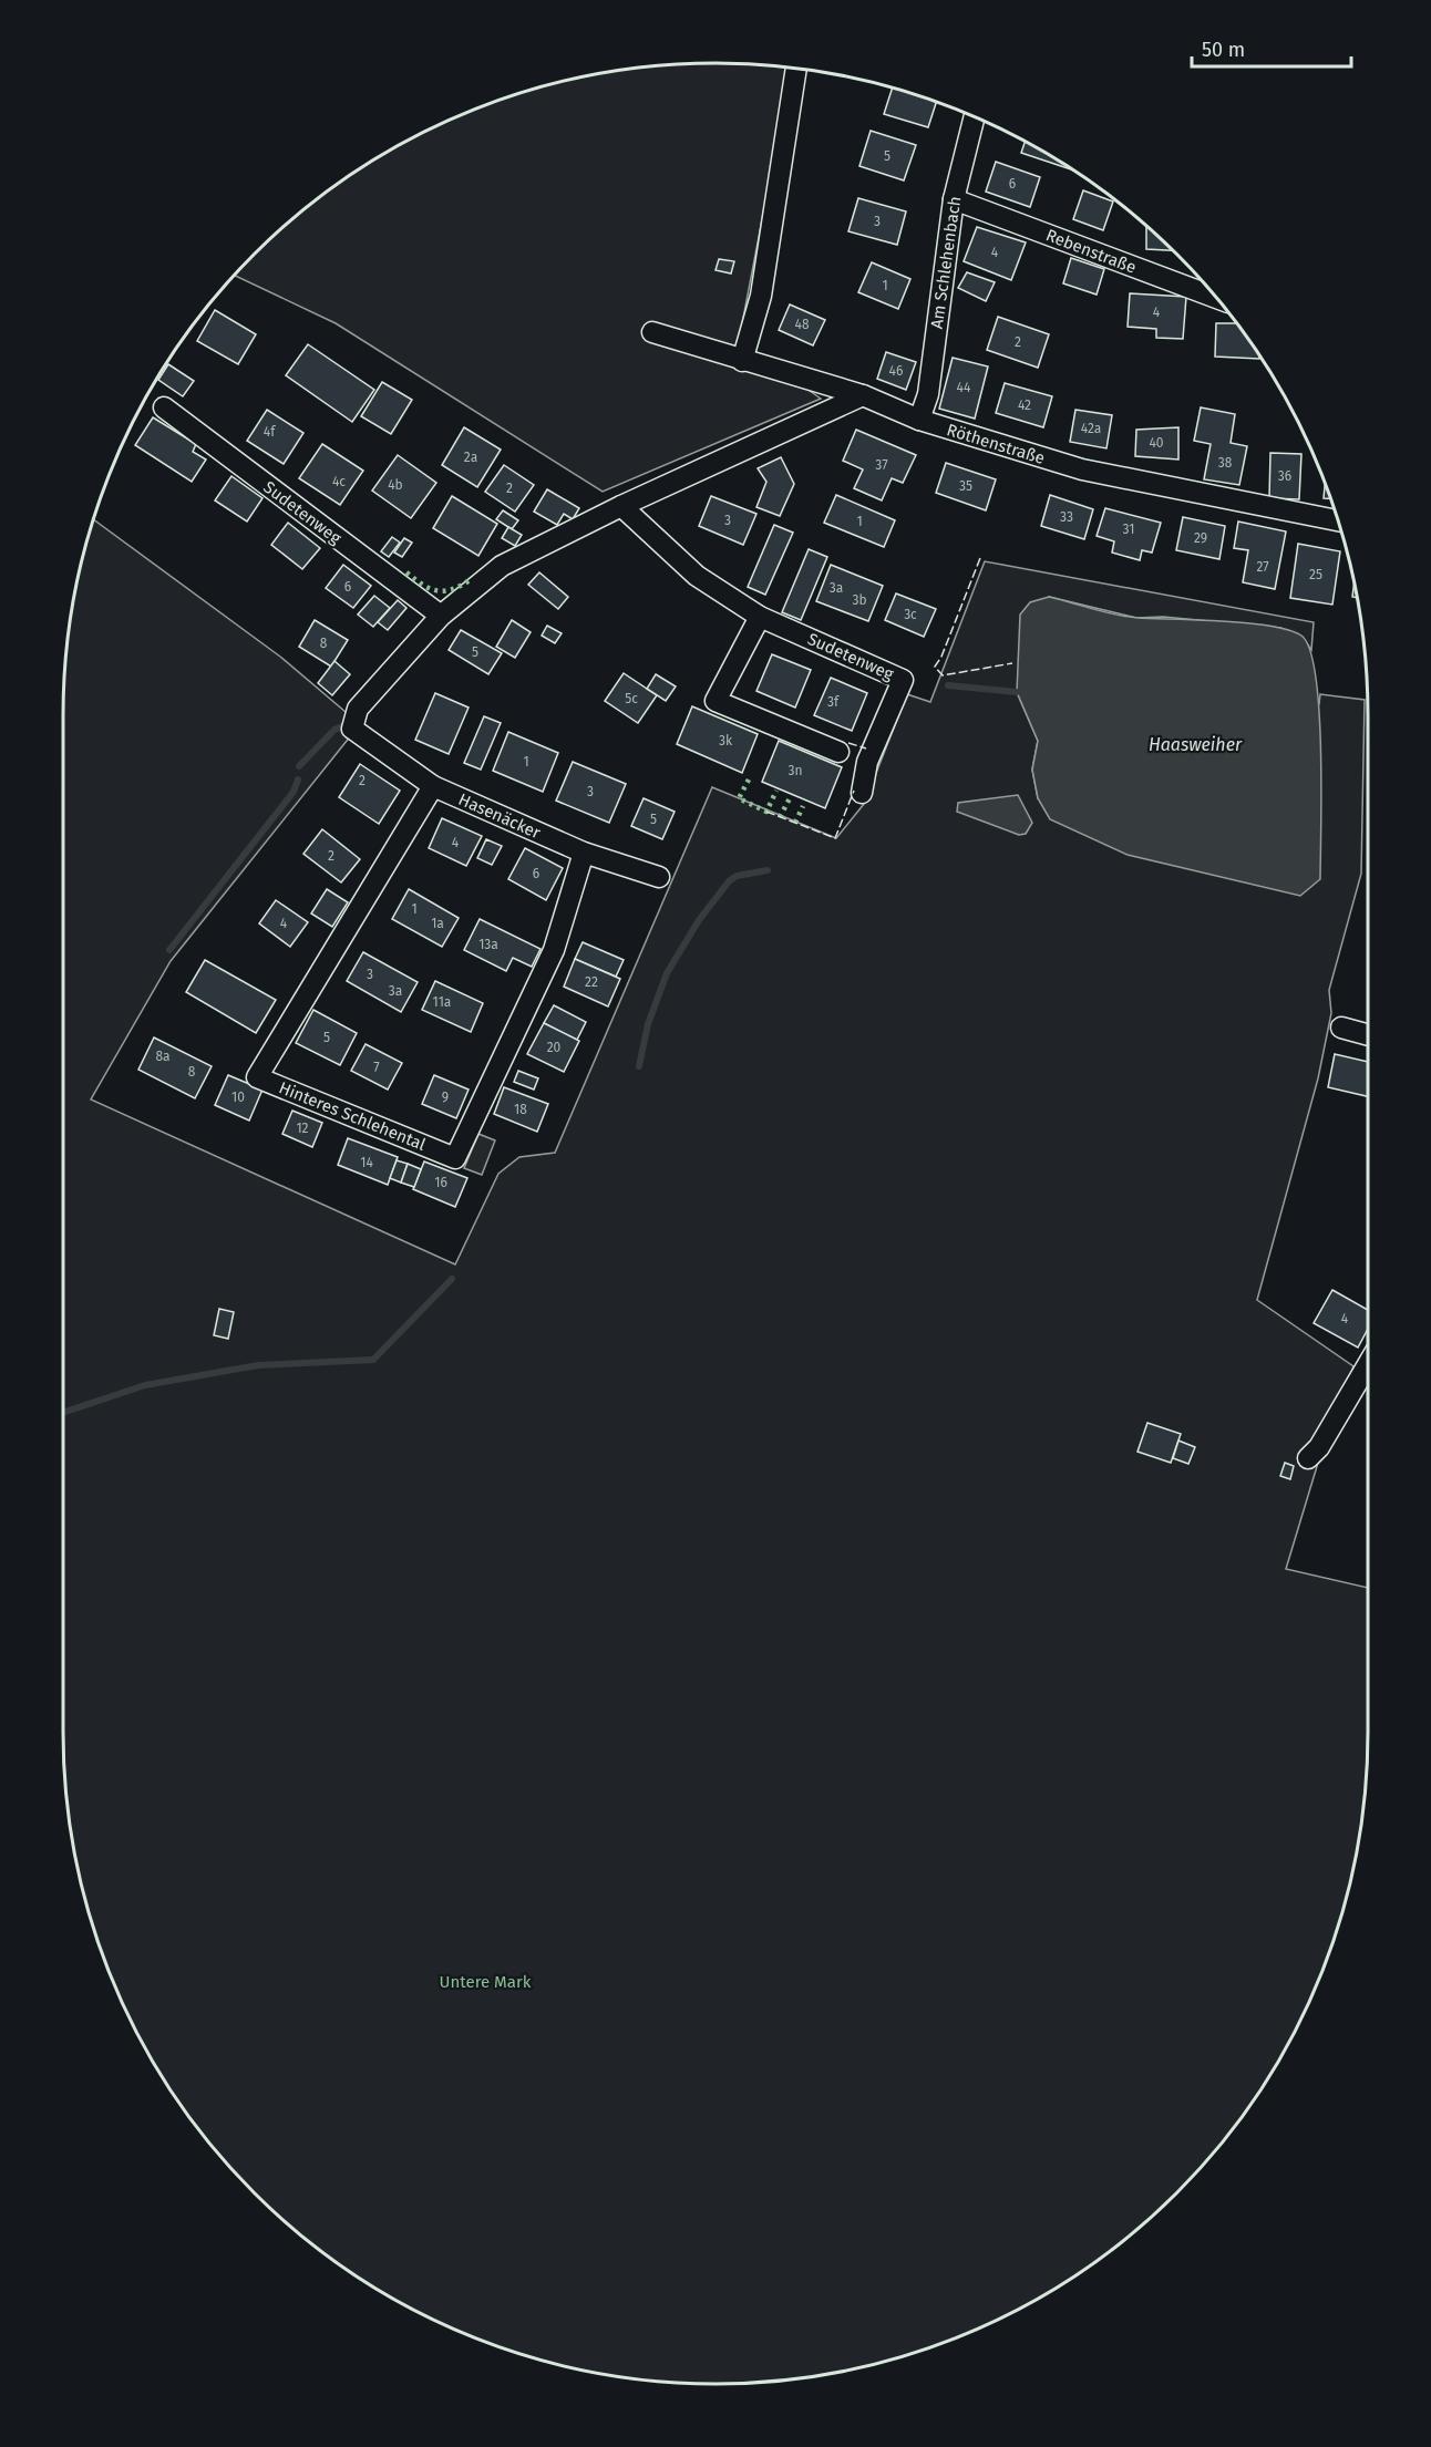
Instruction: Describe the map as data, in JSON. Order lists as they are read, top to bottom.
{
  "streets": {
    "street": [
      "Rebenstraße",
      "Am Schlehenbach",
      "Röthenstraße",
      "Sudetenweg",
      "Hasenäcker",
      "Hinteres Schlehental"
    ]
  },
  "crossings": [
    ["Rebenstraße", "Am Schlehenbach"],
    ["Am Schlehenbach", "Röthenstraße"],
    ["Sudetenweg", "Hasenäcker"],
    ["Hasenäcker", "Hinteres Schlehental"]
  ],
  "water": ["Haasweiher"],
  "parks": ["Untere Mark"],
  "house_numbers": [
    "5",
    "6",
    "3",
    "4",
    "1",
    "4",
    "48",
    "2",
    "46",
    "44",
    "42",
    "42a",
    "4f",
    "40",
    "2a",
    "38",
    "37",
    "36",
    "4c",
    "4b",
    "35",
    "2",
    "33",
    "3",
    "1",
    "31",
    "29",
    "27",
    "25",
    "6",
    "3a",
    "3b",
    "3c",
    "8",
    "5",
    "5c",
    "3f",
    "3k",
    "1",
    "3n",
    "2",
    "3",
    "5",
    "4",
    "2",
    "6",
    "1",
    "4",
    "1a",
    "13a",
    "3",
    "22",
    "3a",
    "11a",
    "5",
    "20",
    "8a",
    "7",
    "8",
    "10",
    "9",
    "18",
    "12",
    "14",
    "16",
    "4"
  ],
  "scale_bar": "50 m"
}
